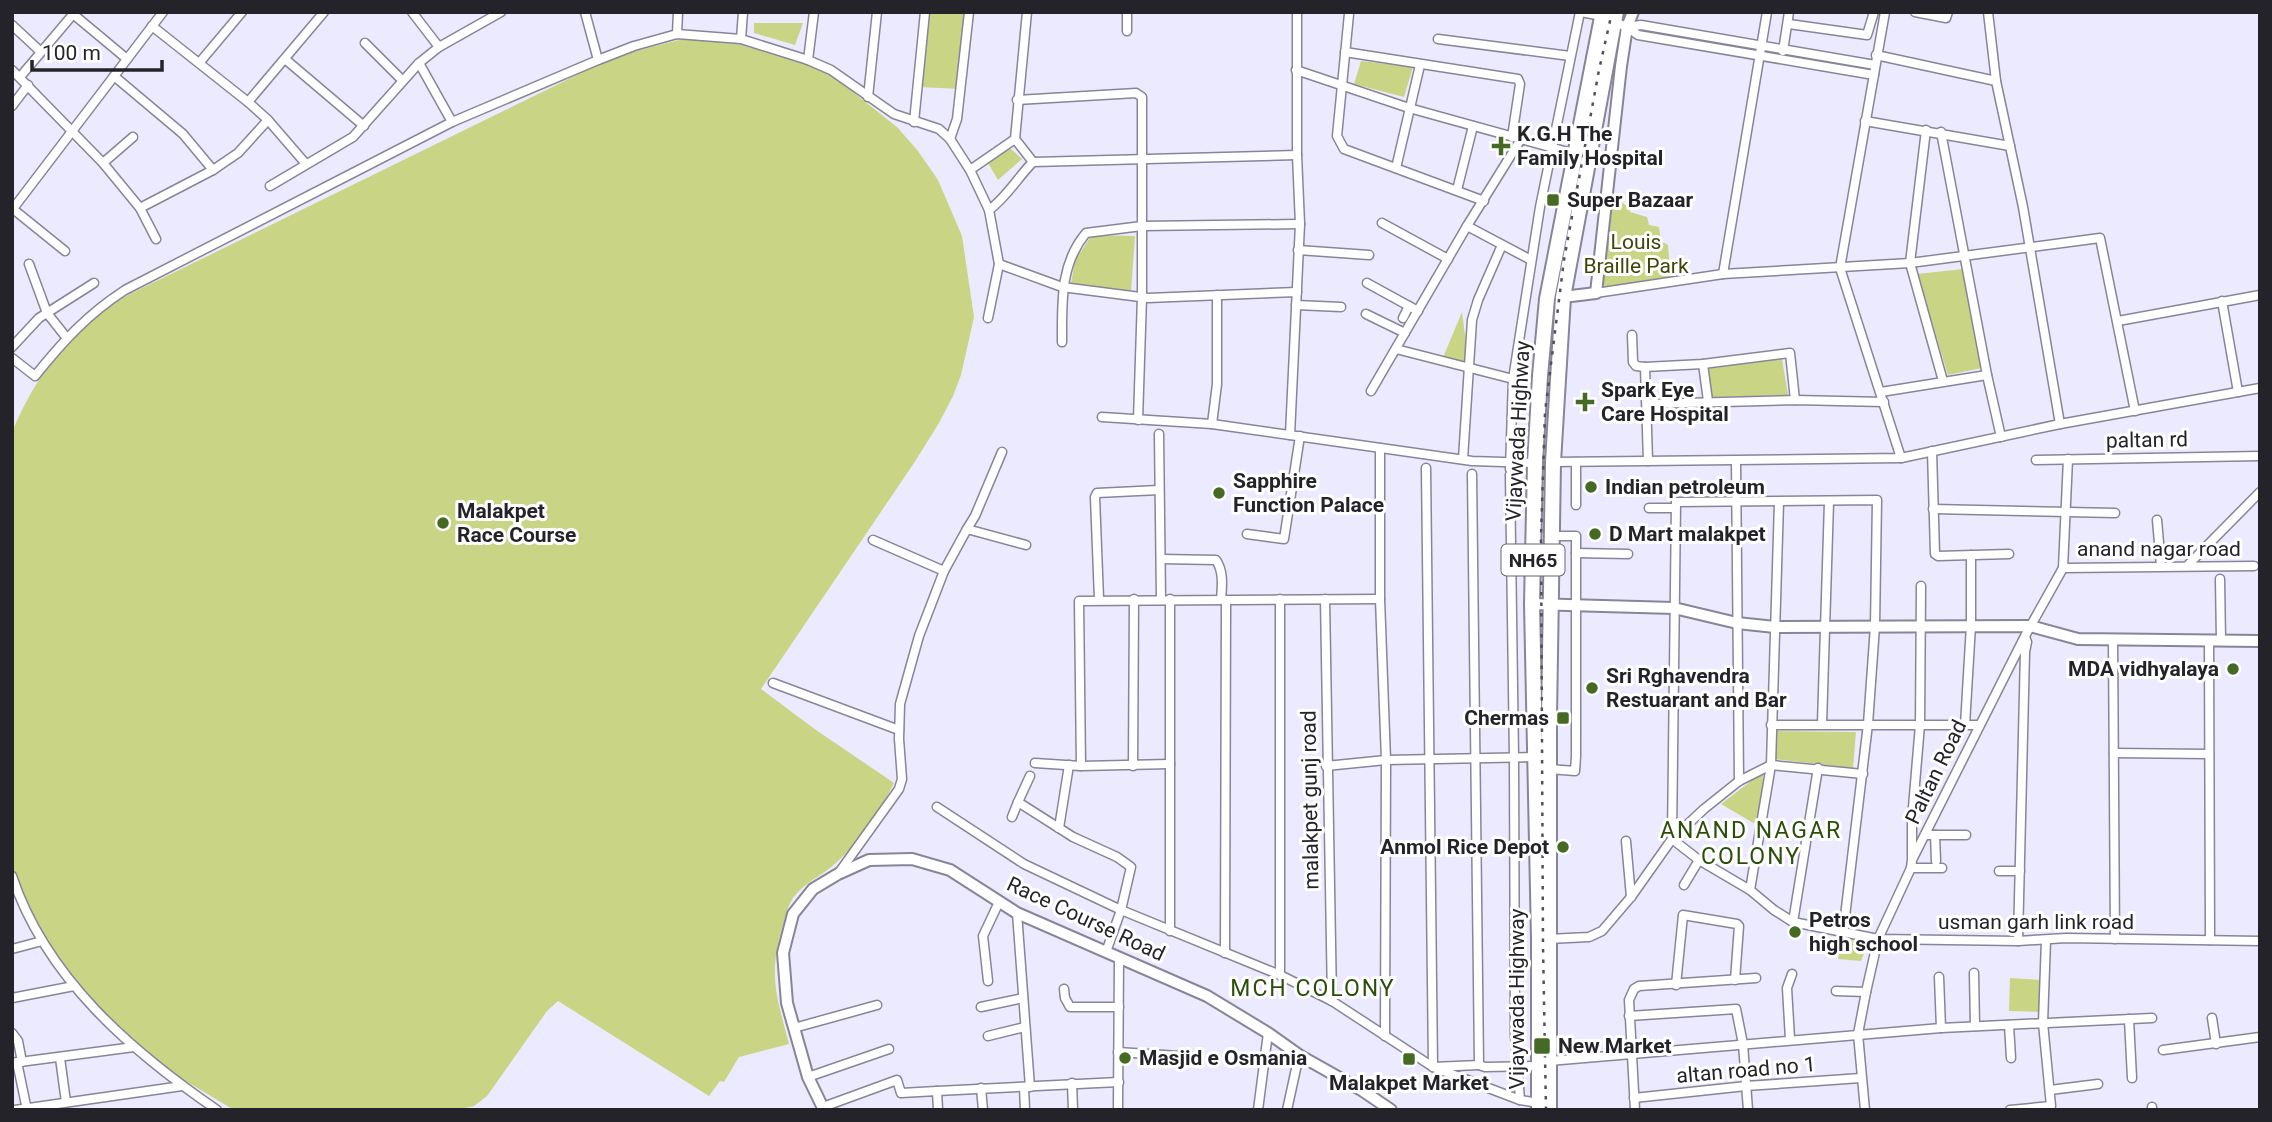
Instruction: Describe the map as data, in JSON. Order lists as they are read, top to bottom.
{
  "streets": {
    "highway": ["Vijaywada Highway", "NH65"],
    "street": [
      "paltan rd",
      "anand nagar road",
      "Paltan Road",
      "malakpet gunj road",
      "Race Course Road",
      "usman garh link road",
      "altan road no 1"
    ]
  },
  "crossings": [
    ["paltan rd", "Paltan Road"],
    ["anand nagar road", "Paltan Road"],
    ["Paltan Road", "usman garh link road"],
    ["Paltan Road", "altan road no 1"]
  ],
  "districts": ["ANAND NAGAR COLONY", "MCH COLONY"],
  "parks": ["Louis Braille Park"],
  "places": {
    "health": ["K.G.H The Family Hospital", "Spark Eye Care Hospital"],
    "transit": [
      "Super Bazaar",
      "Chermas",
      "New Market",
      "Malakpet Market"
    ],
    "other": [
      "Indian petroleum",
      "Sapphire Function Palace",
      "Malakpet Race Course",
      "D Mart malakpet",
      "MDA vidhyalaya",
      "Sri Rghavendra Restuarant and Bar",
      "Anmol Rice Depot",
      "Petros high school",
      "Masjid e Osmania"
    ]
  },
  "scale_bar": "100 m"
}
